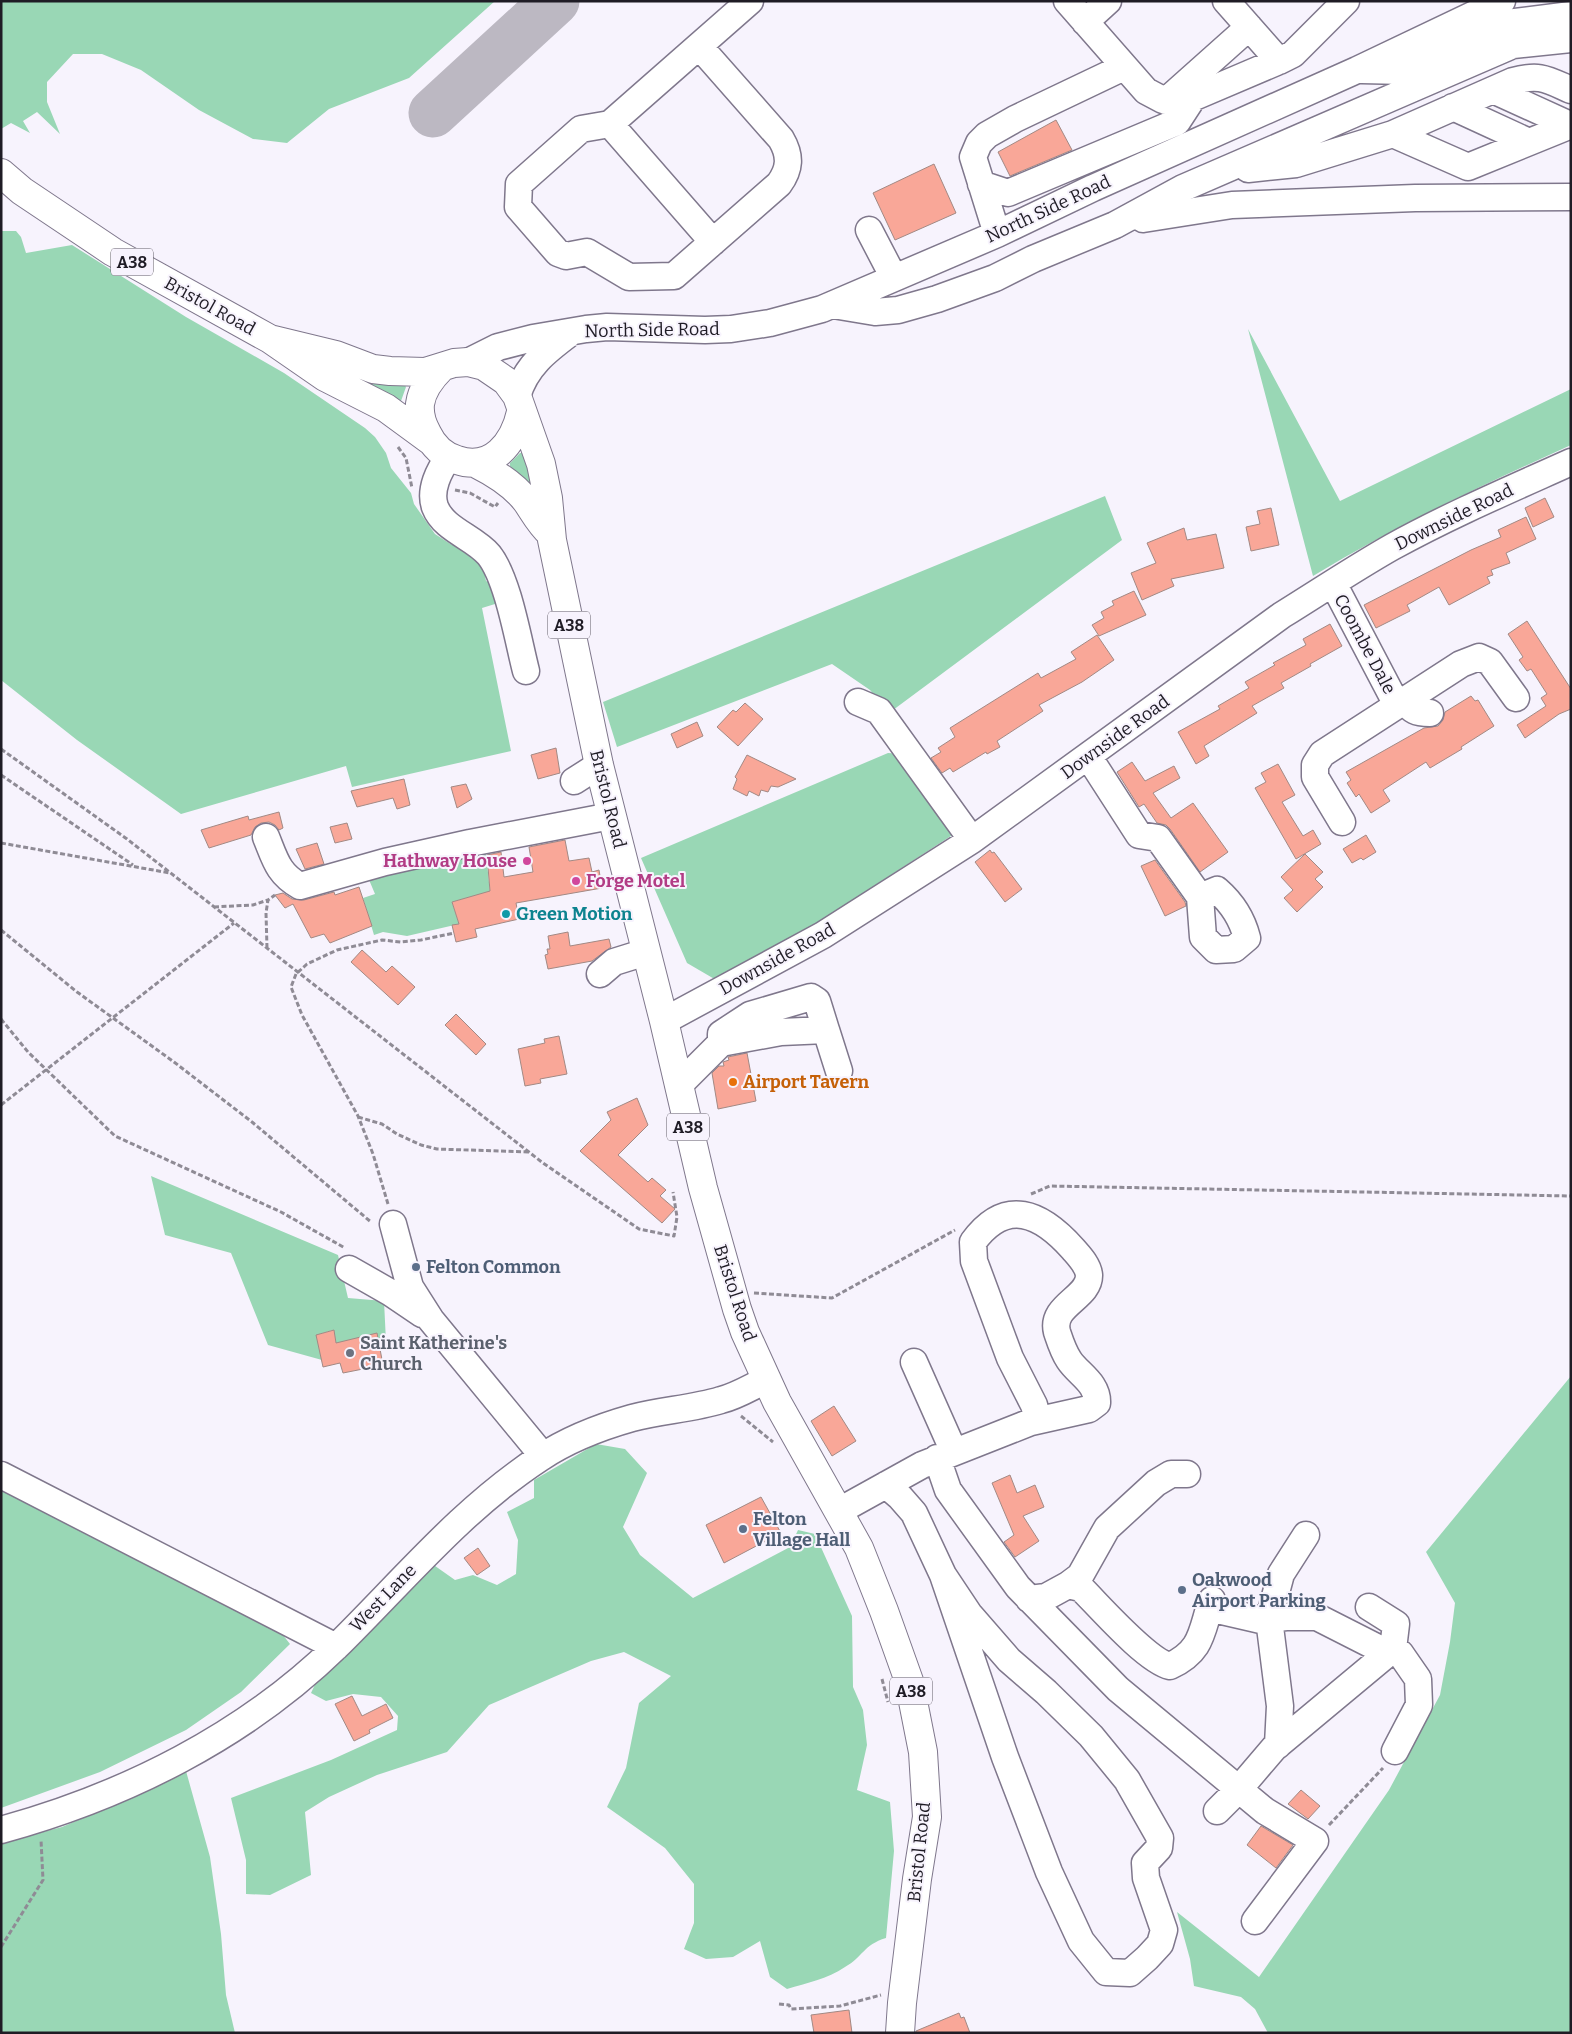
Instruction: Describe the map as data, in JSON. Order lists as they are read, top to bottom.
{
  "streets": {
    "highway": ["A38", "Bristol Road"],
    "street": [
      "North Side Road",
      "Downside Road",
      "Coombe Dale",
      "West Lane"
    ]
  },
  "crossings": [
    ["North Side Road", "Bristol Road"],
    ["Bristol Road", "Downside Road"],
    ["Bristol Road", "West Lane"],
    ["Downside Road", "Coombe Dale"]
  ],
  "places": [
    "Hathway House",
    "Forge Motel",
    "Green Motion",
    "Airport Tavern",
    "Felton Common",
    "Saint Katherine's Church",
    "Felton Village Hall",
    "Oakwood Airport Parking"
  ]
}
